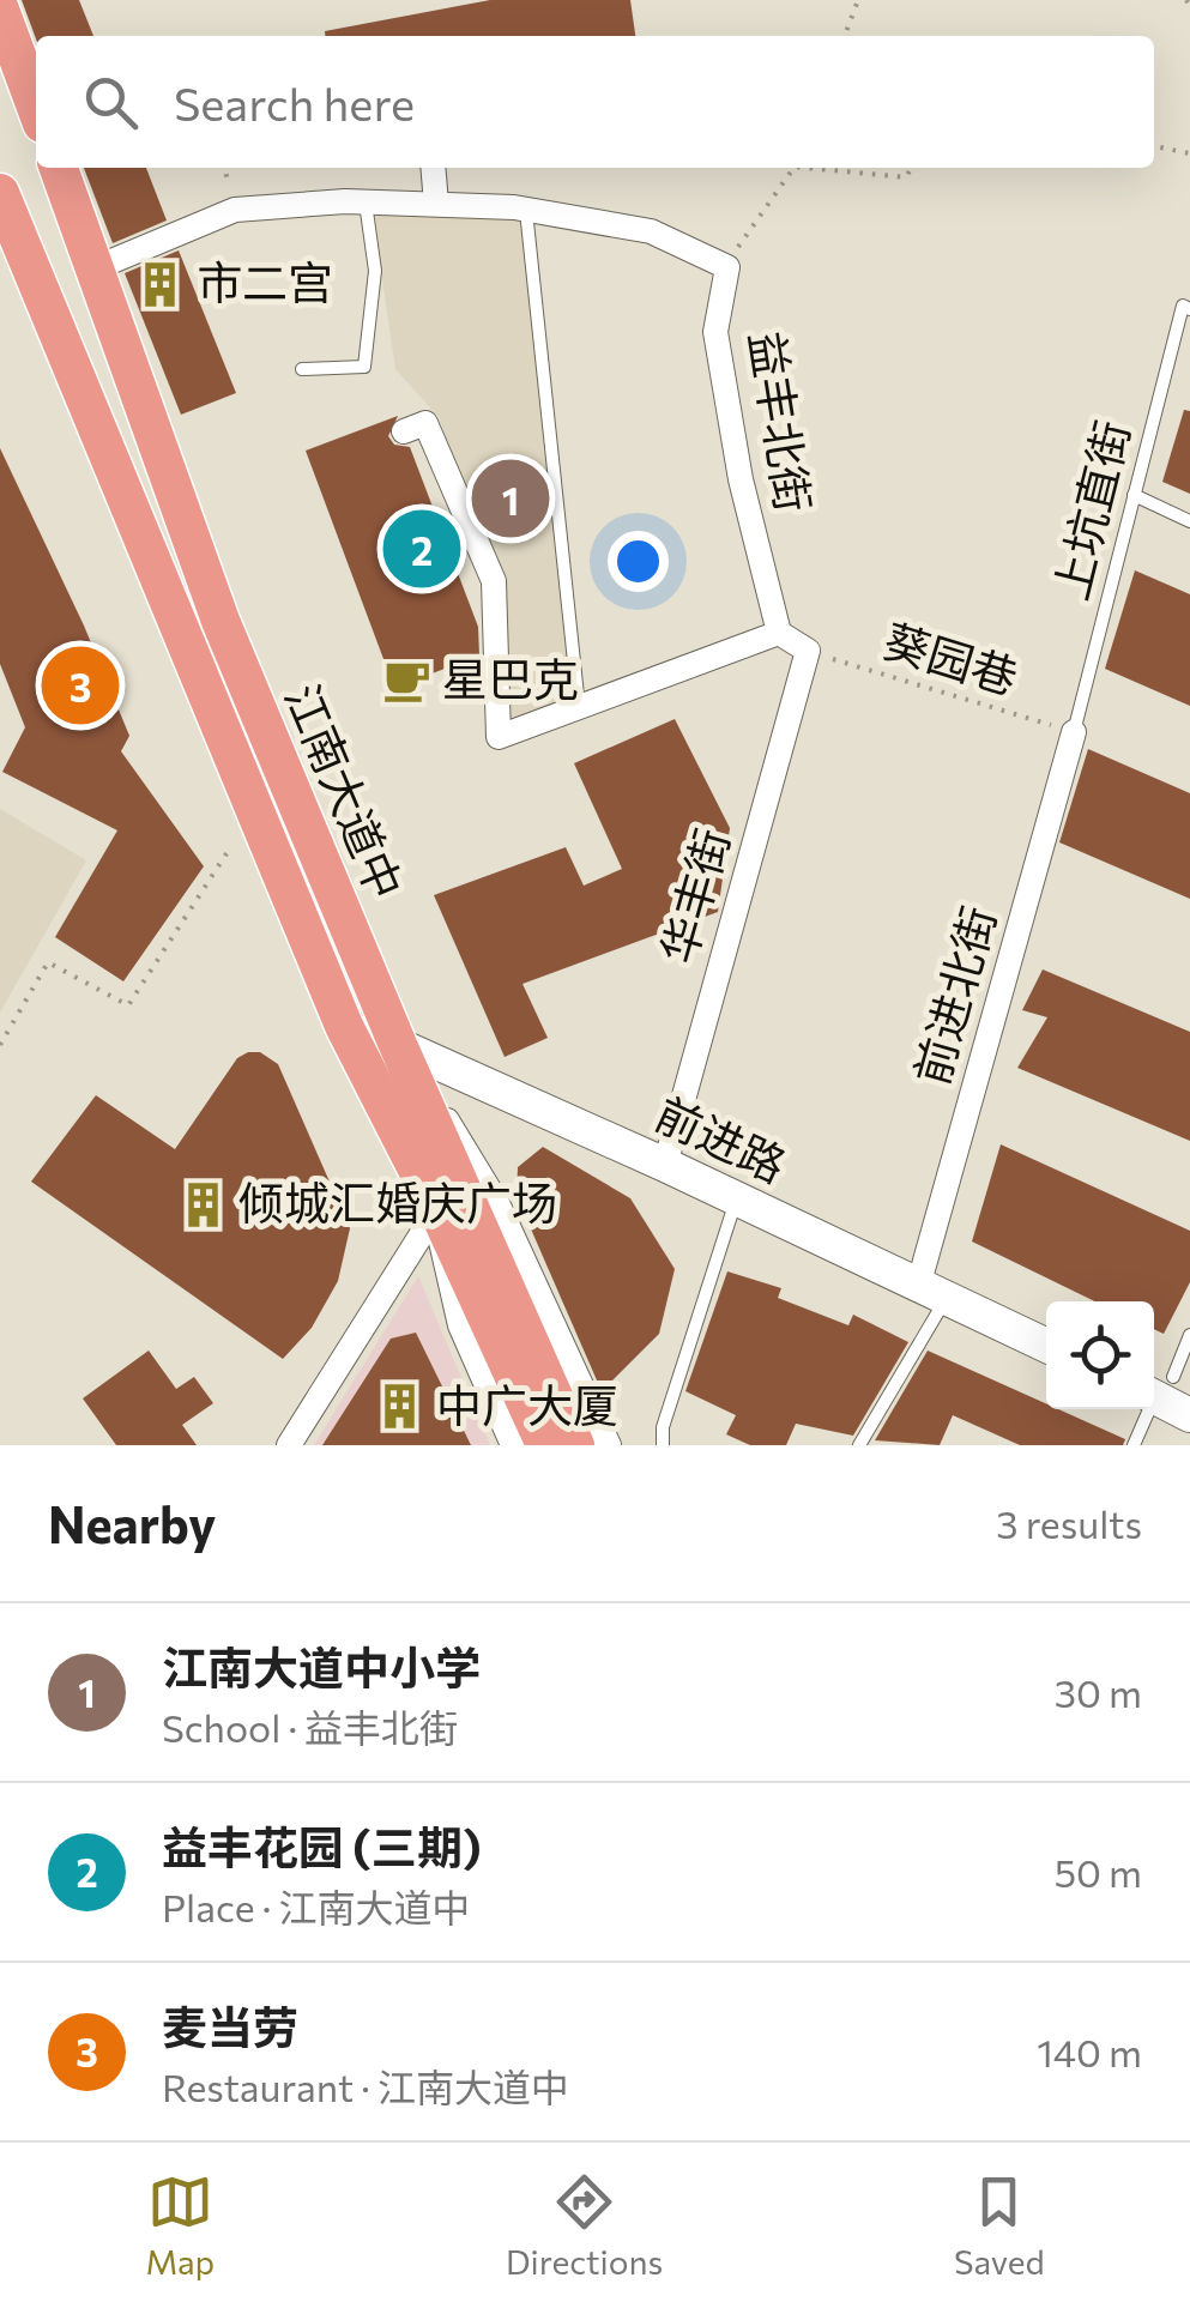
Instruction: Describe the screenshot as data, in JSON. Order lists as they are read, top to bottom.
{
  "streets": {
    "main road": ["江南大道中", "前进路"],
    "street": ["益丰北街", "华丰街", "前进北街"],
    "lane": ["上坑直街"],
    "path": ["葵园巷"]
  },
  "crossings": [
    ["上坑直街", "葵园巷"],
    ["上坑直街", "前进北街"],
    ["葵园巷", "华丰街"],
    ["葵园巷", "前进北街"],
    ["江南大道中", "前进路"],
    ["华丰街", "前进路"],
    ["前进北街", "前进路"]
  ],
  "places": {
    "building": ["市二宫", "倾城汇婚庆广场", "中广大厦"],
    "cafe": ["星巴克"]
  },
  "page": {
    "search": "Search here",
    "pins": ["1", "2", "3"],
    "heading": ["Nearby", "3 results"],
    "list": [
      {
        "mark": "1",
        "name": "江南大道中小学",
        "note": "School · 益丰北街",
        "value": "30 m"
      },
      {
        "mark": "2",
        "name": "益丰花园 (三期)",
        "note": "Place · 江南大道中",
        "value": "50 m"
      },
      {
        "mark": "3",
        "name": "麦当劳",
        "note": "Restaurant · 江南大道中",
        "value": "140 m"
      }
    ],
    "nav": ["Map", "Directions", "Saved"]
  }
}
